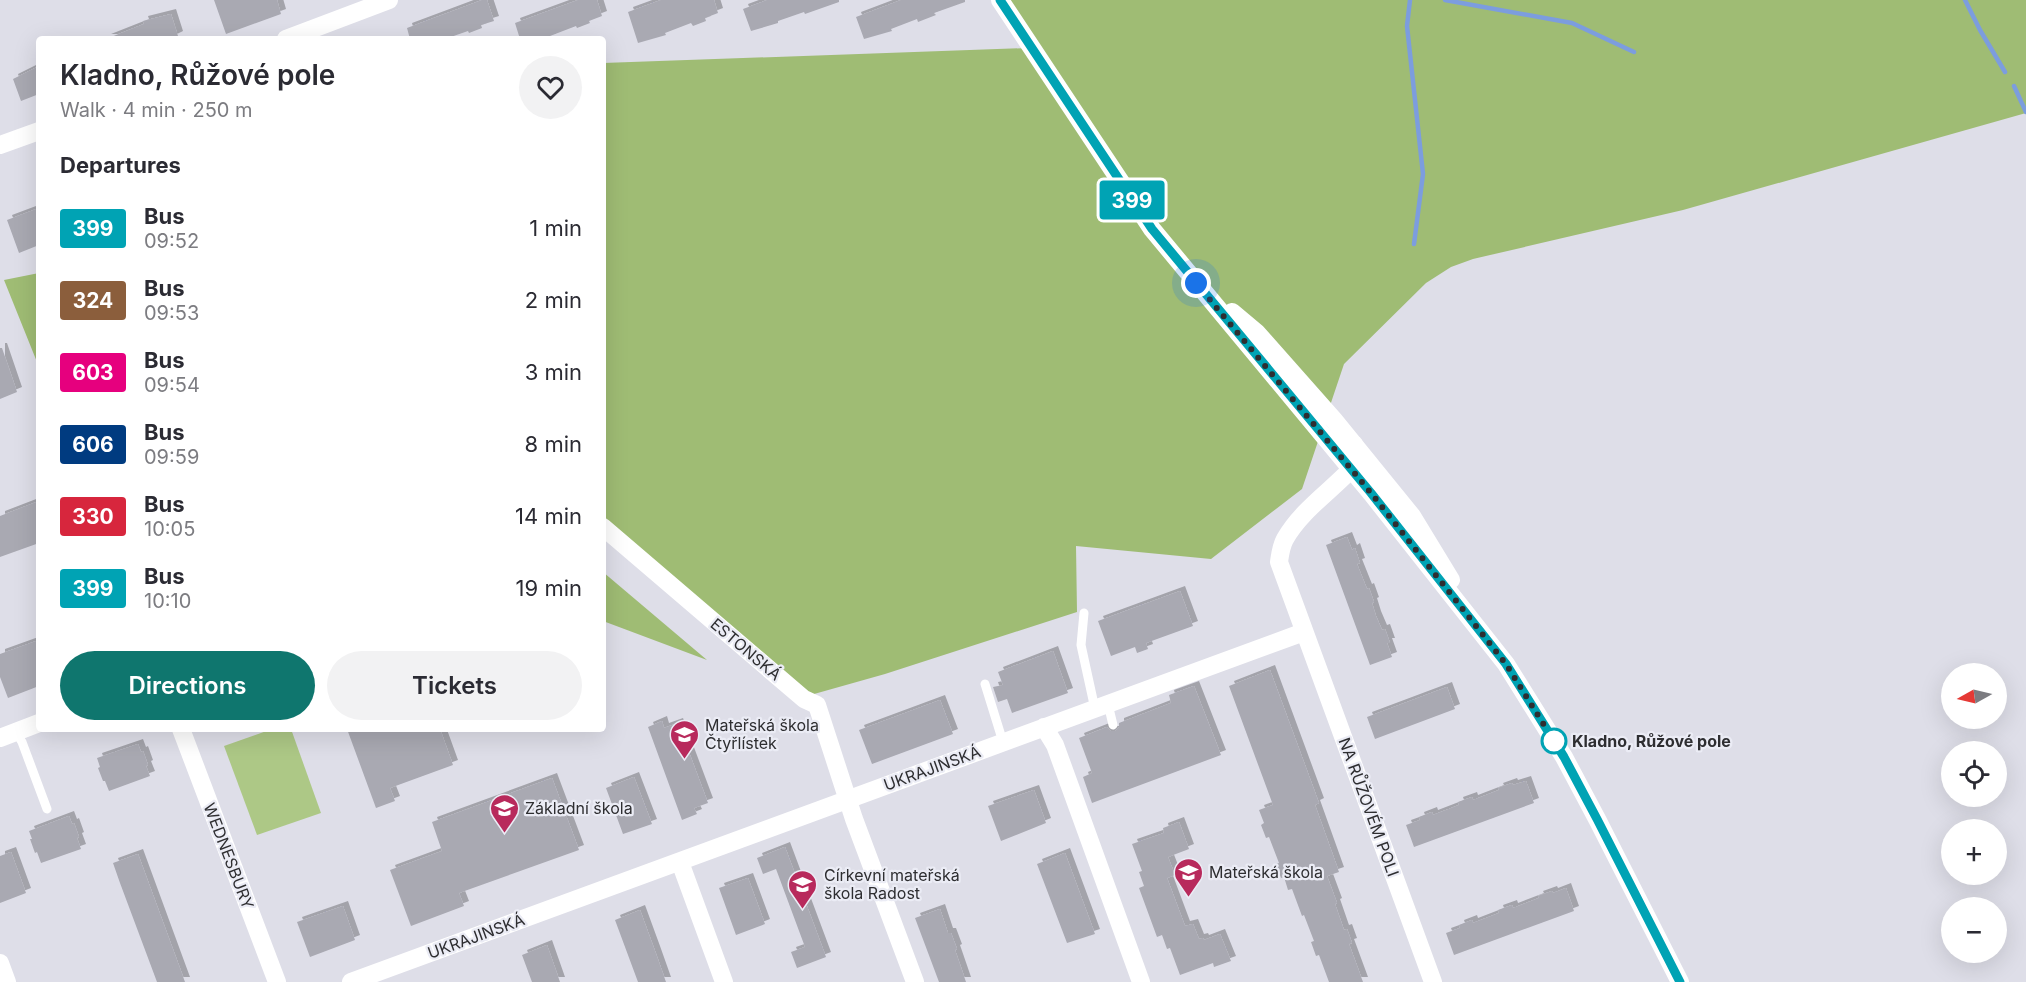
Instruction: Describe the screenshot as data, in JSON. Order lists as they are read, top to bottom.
{
  "streets": {
    "street": [
      "ESTONSKÁ",
      "UKRAJINSKÁ",
      "NA RŮŽOVÉM POLI",
      "WEDNESBURY"
    ]
  },
  "crossings": [
    ["ESTONSKÁ", "UKRAJINSKÁ"],
    ["UKRAJINSKÁ", "NA RŮŽOVÉM POLI"]
  ],
  "places": {
    "other": ["Kladno, Růžové pole"],
    "school or university": [
      "Mateřská škola Čtyřlístek",
      "Základní škola",
      "Mateřská škola",
      "Církevní mateřská škola Radost"
    ]
  },
  "lines": ["bus line 399"],
  "north": "left",
  "page": {
    "on_map": "399",
    "heading": [
      ["Kladno, Růžové pole", "Walk · 4 min · 250 m"],
      "Departures"
    ],
    "list": [
      {
        "mark": "399",
        "name": "Bus",
        "note": "09:52",
        "value": "1 min"
      },
      {
        "mark": "324",
        "name": "Bus",
        "note": "09:53",
        "value": "2 min"
      },
      {
        "mark": "603",
        "name": "Bus",
        "note": "09:54",
        "value": "3 min"
      },
      {
        "mark": "606",
        "name": "Bus",
        "note": "09:59",
        "value": "8 min"
      },
      {
        "mark": "330",
        "name": "Bus",
        "note": "10:05",
        "value": "14 min"
      },
      {
        "mark": "399",
        "name": "Bus",
        "note": "10:10",
        "value": "19 min"
      }
    ],
    "buttons": ["Directions", "Tickets"],
    "map_buttons": ["+", "−"]
  }
}
